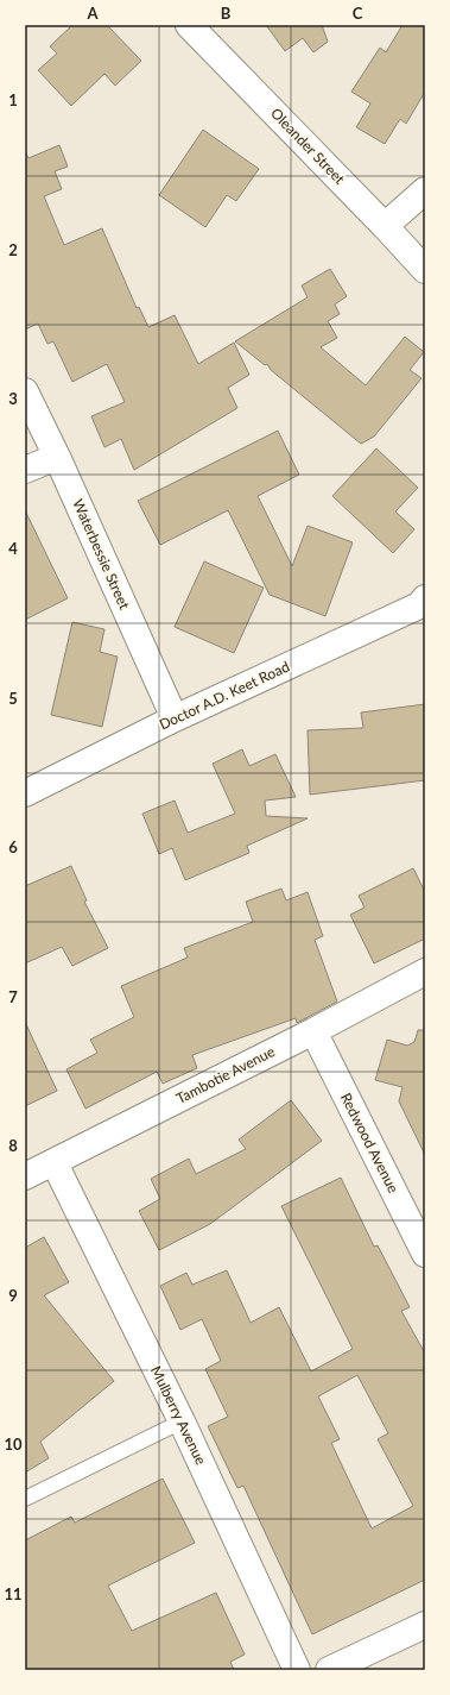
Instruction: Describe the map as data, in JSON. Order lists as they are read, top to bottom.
{
  "streets": {
    "street": [
      "Oleander Street",
      "Waterbessie Street",
      "Doctor A.D. Keet Road",
      "Tambotie Avenue",
      "Redwood Avenue",
      "Mulberry Avenue"
    ]
  },
  "crossings": [
    ["Waterbessie Street", "Doctor A.D. Keet Road"],
    ["Tambotie Avenue", "Redwood Avenue"],
    ["Tambotie Avenue", "Mulberry Avenue"]
  ],
  "grid": {
    "columns": ["A", "B", "C"],
    "rows": [
      "1",
      "2",
      "3",
      "4",
      "5",
      "6",
      "7",
      "8",
      "9",
      "10",
      "11"
    ]
  }
}
